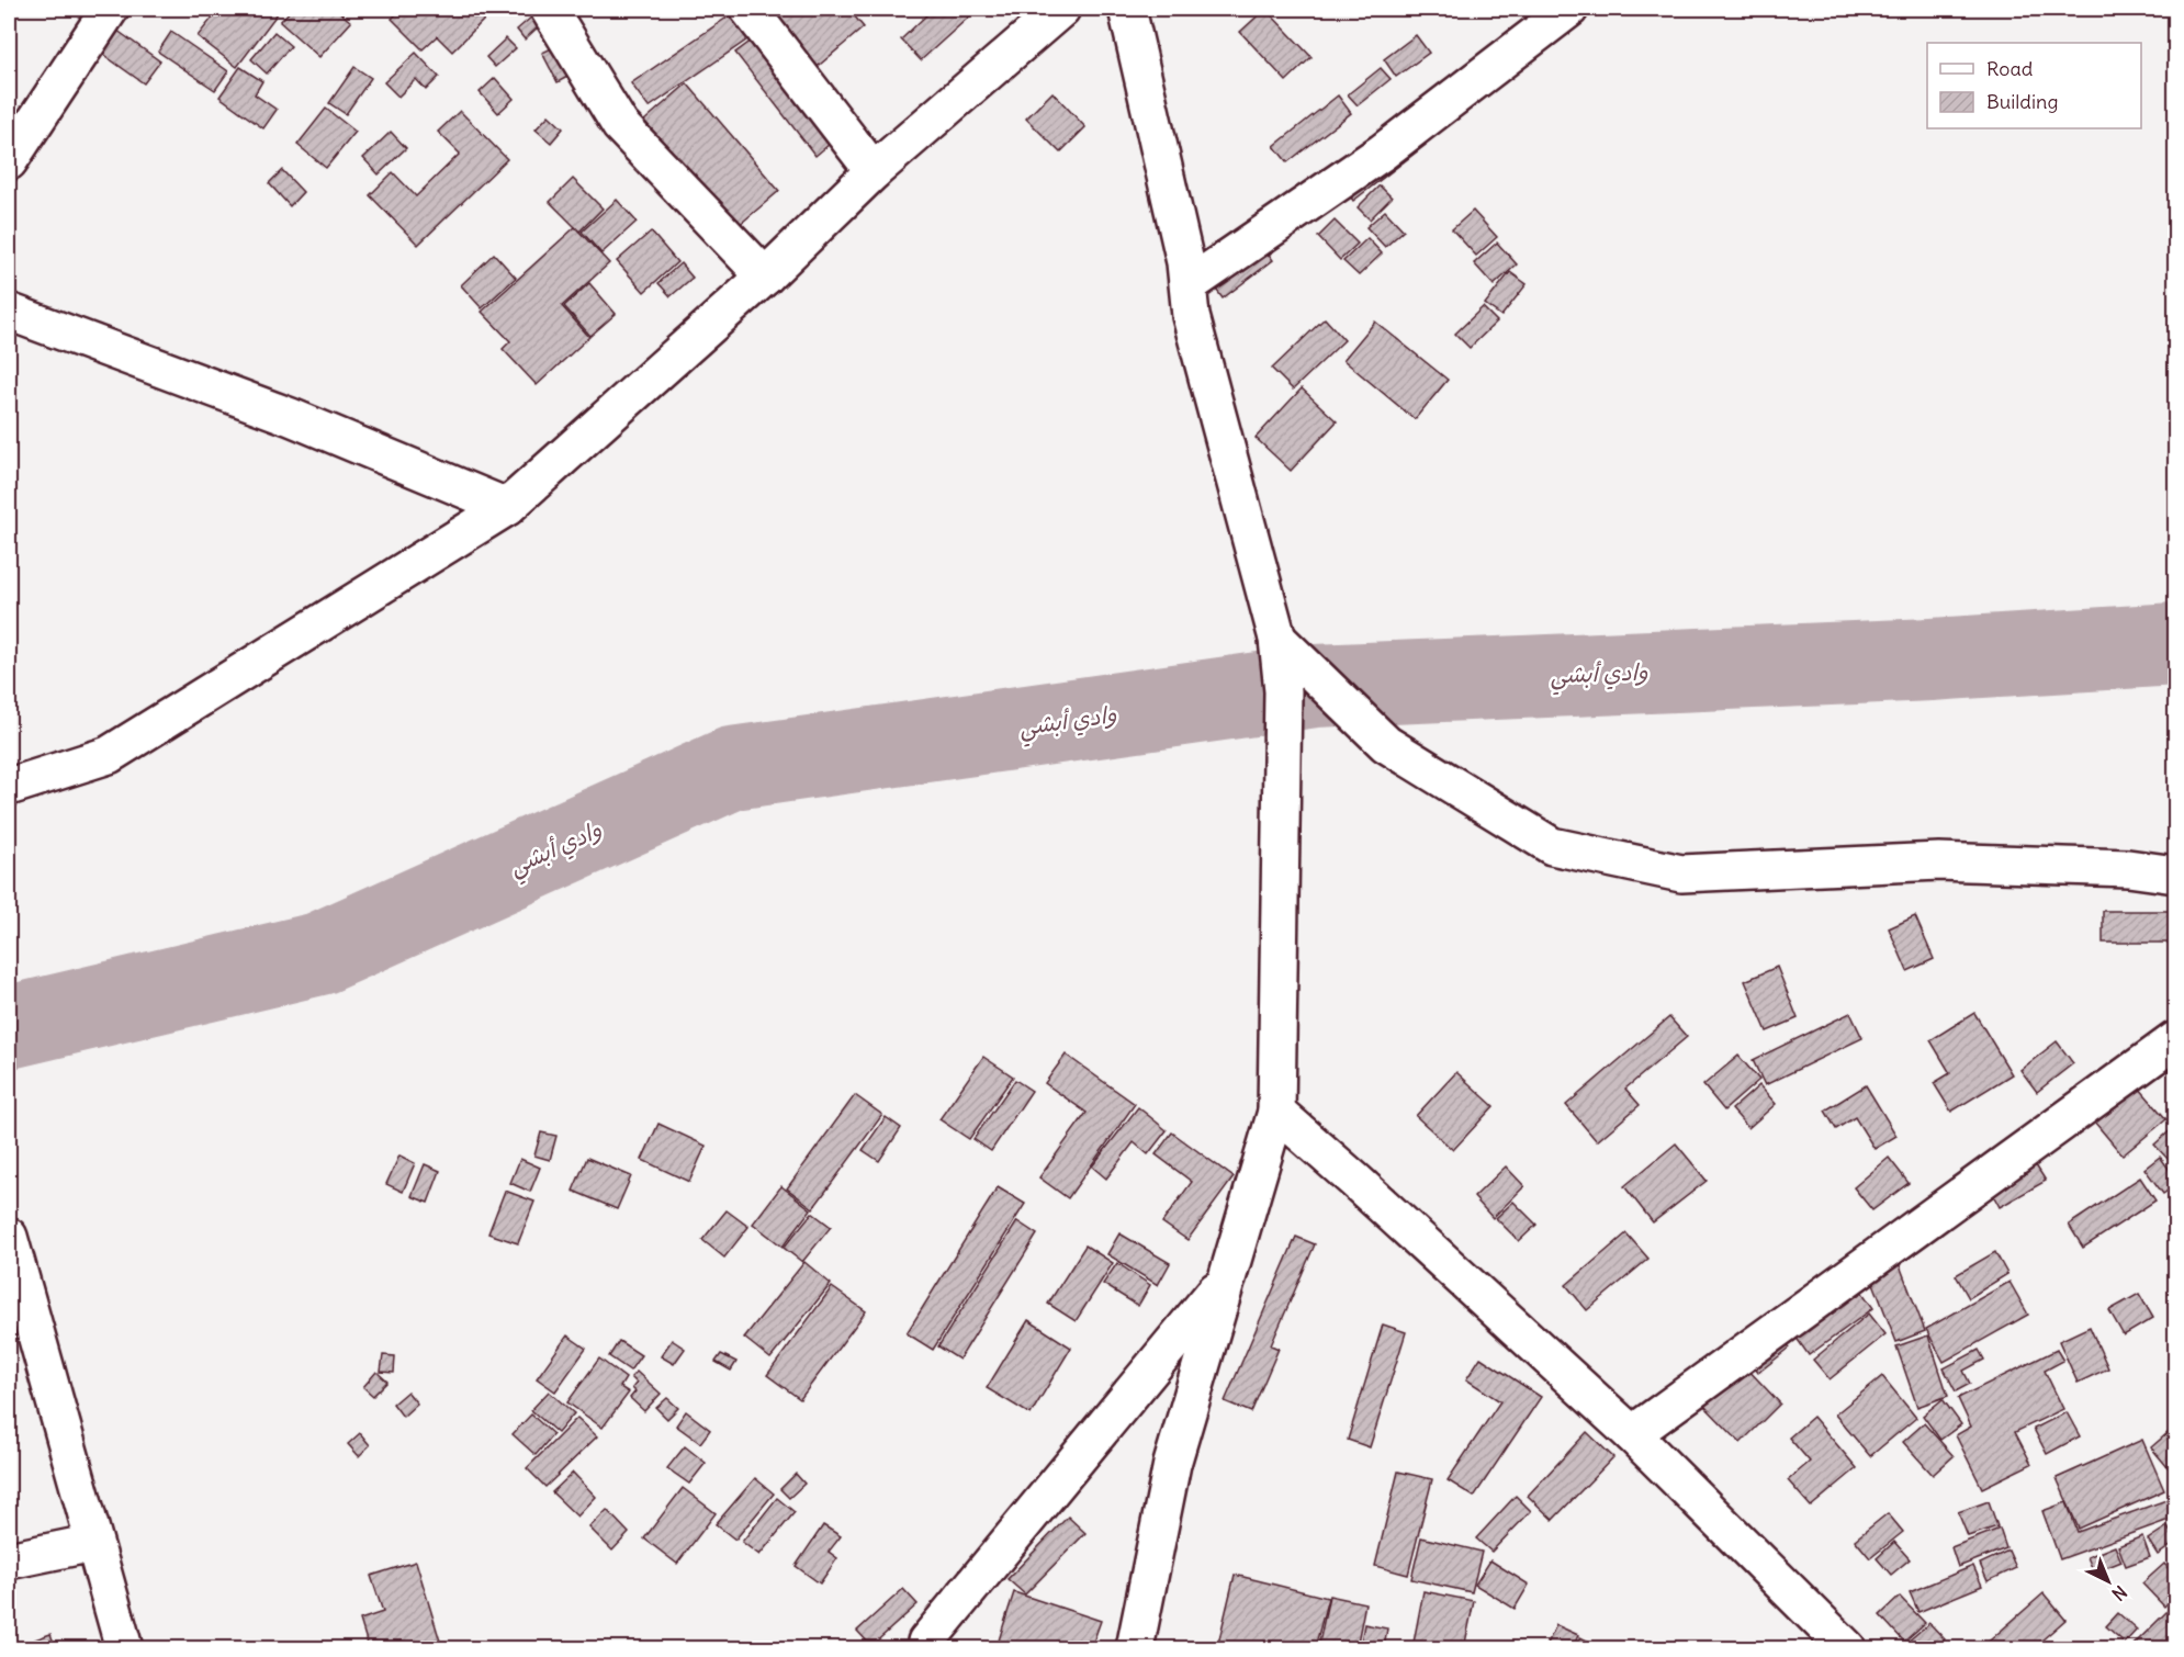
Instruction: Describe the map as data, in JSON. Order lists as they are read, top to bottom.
{
  "water": ["وادي أبشي"],
  "legend": ["Road", "Building"],
  "north": "bottom right"
}
